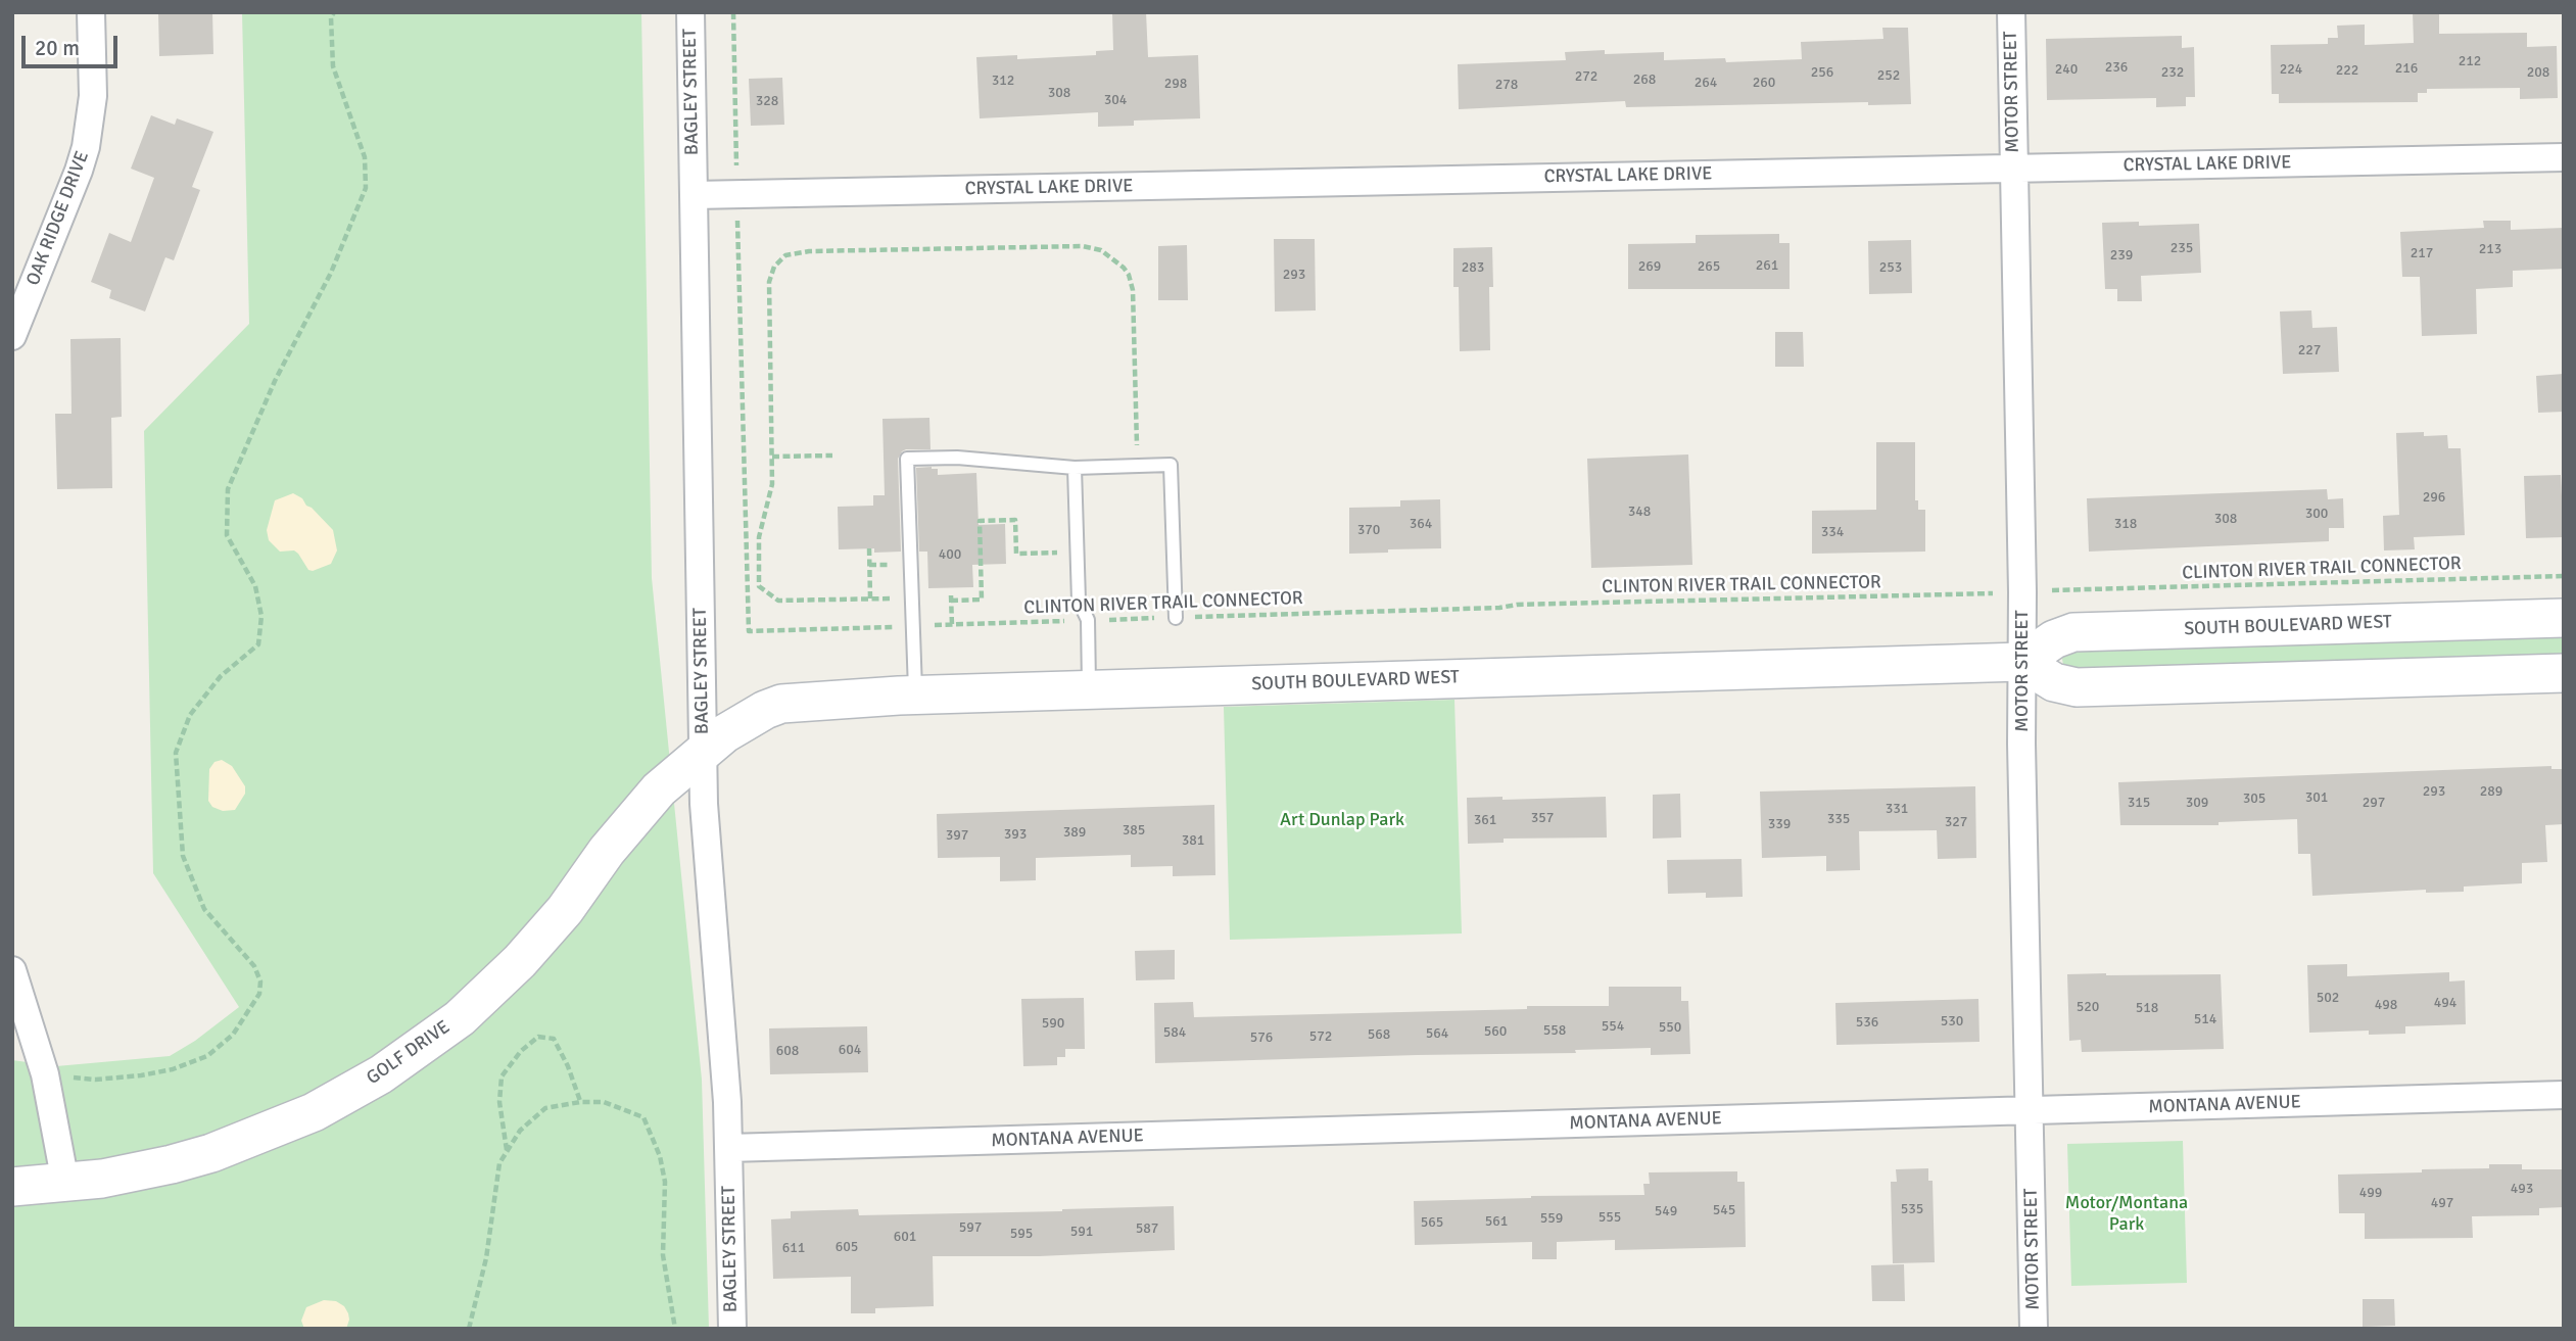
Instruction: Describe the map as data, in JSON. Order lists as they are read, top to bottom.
{
  "streets": {
    "street": [
      "BAGLEY STREET",
      "MOTOR STREET",
      "CRYSTAL LAKE DRIVE",
      "OAK RIDGE DRIVE",
      "SOUTH BOULEVARD WEST",
      "GOLF DRIVE",
      "MONTANA AVENUE"
    ],
    "path": ["CLINTON RIVER TRAIL CONNECTOR"]
  },
  "crossings": [
    ["BAGLEY STREET", "CRYSTAL LAKE DRIVE"],
    ["BAGLEY STREET", "SOUTH BOULEVARD WEST"],
    ["BAGLEY STREET", "GOLF DRIVE"],
    ["BAGLEY STREET", "MONTANA AVENUE"],
    ["MOTOR STREET", "CRYSTAL LAKE DRIVE"],
    ["MOTOR STREET", "SOUTH BOULEVARD WEST"],
    ["MOTOR STREET", "MONTANA AVENUE"],
    ["SOUTH BOULEVARD WEST", "GOLF DRIVE"]
  ],
  "parks": ["Art Dunlap Park", "Motor/Montana Park"],
  "house_numbers": [
    "212",
    "236",
    "216",
    "240",
    "224",
    "222",
    "256",
    "232",
    "208",
    "252",
    "272",
    "268",
    "312",
    "264",
    "260",
    "298",
    "278",
    "308",
    "304",
    "328",
    "235",
    "213",
    "217",
    "239",
    "261",
    "269",
    "265",
    "283",
    "253",
    "293",
    "227",
    "296",
    "348",
    "300",
    "308",
    "364",
    "318",
    "370",
    "334",
    "400",
    "293",
    "289",
    "301",
    "305",
    "315",
    "309",
    "297",
    "331",
    "357",
    "335",
    "361",
    "327",
    "339",
    "385",
    "389",
    "393",
    "397",
    "381",
    "502",
    "494",
    "498",
    "520",
    "518",
    "514",
    "530",
    "536",
    "590",
    "554",
    "550",
    "558",
    "560",
    "584",
    "564",
    "568",
    "572",
    "576",
    "604",
    "608",
    "493",
    "499",
    "497",
    "535",
    "545",
    "549",
    "555",
    "559",
    "561",
    "565",
    "597",
    "587",
    "591",
    "595",
    "601",
    "605",
    "611"
  ],
  "scale_bar": "20 m"
}
